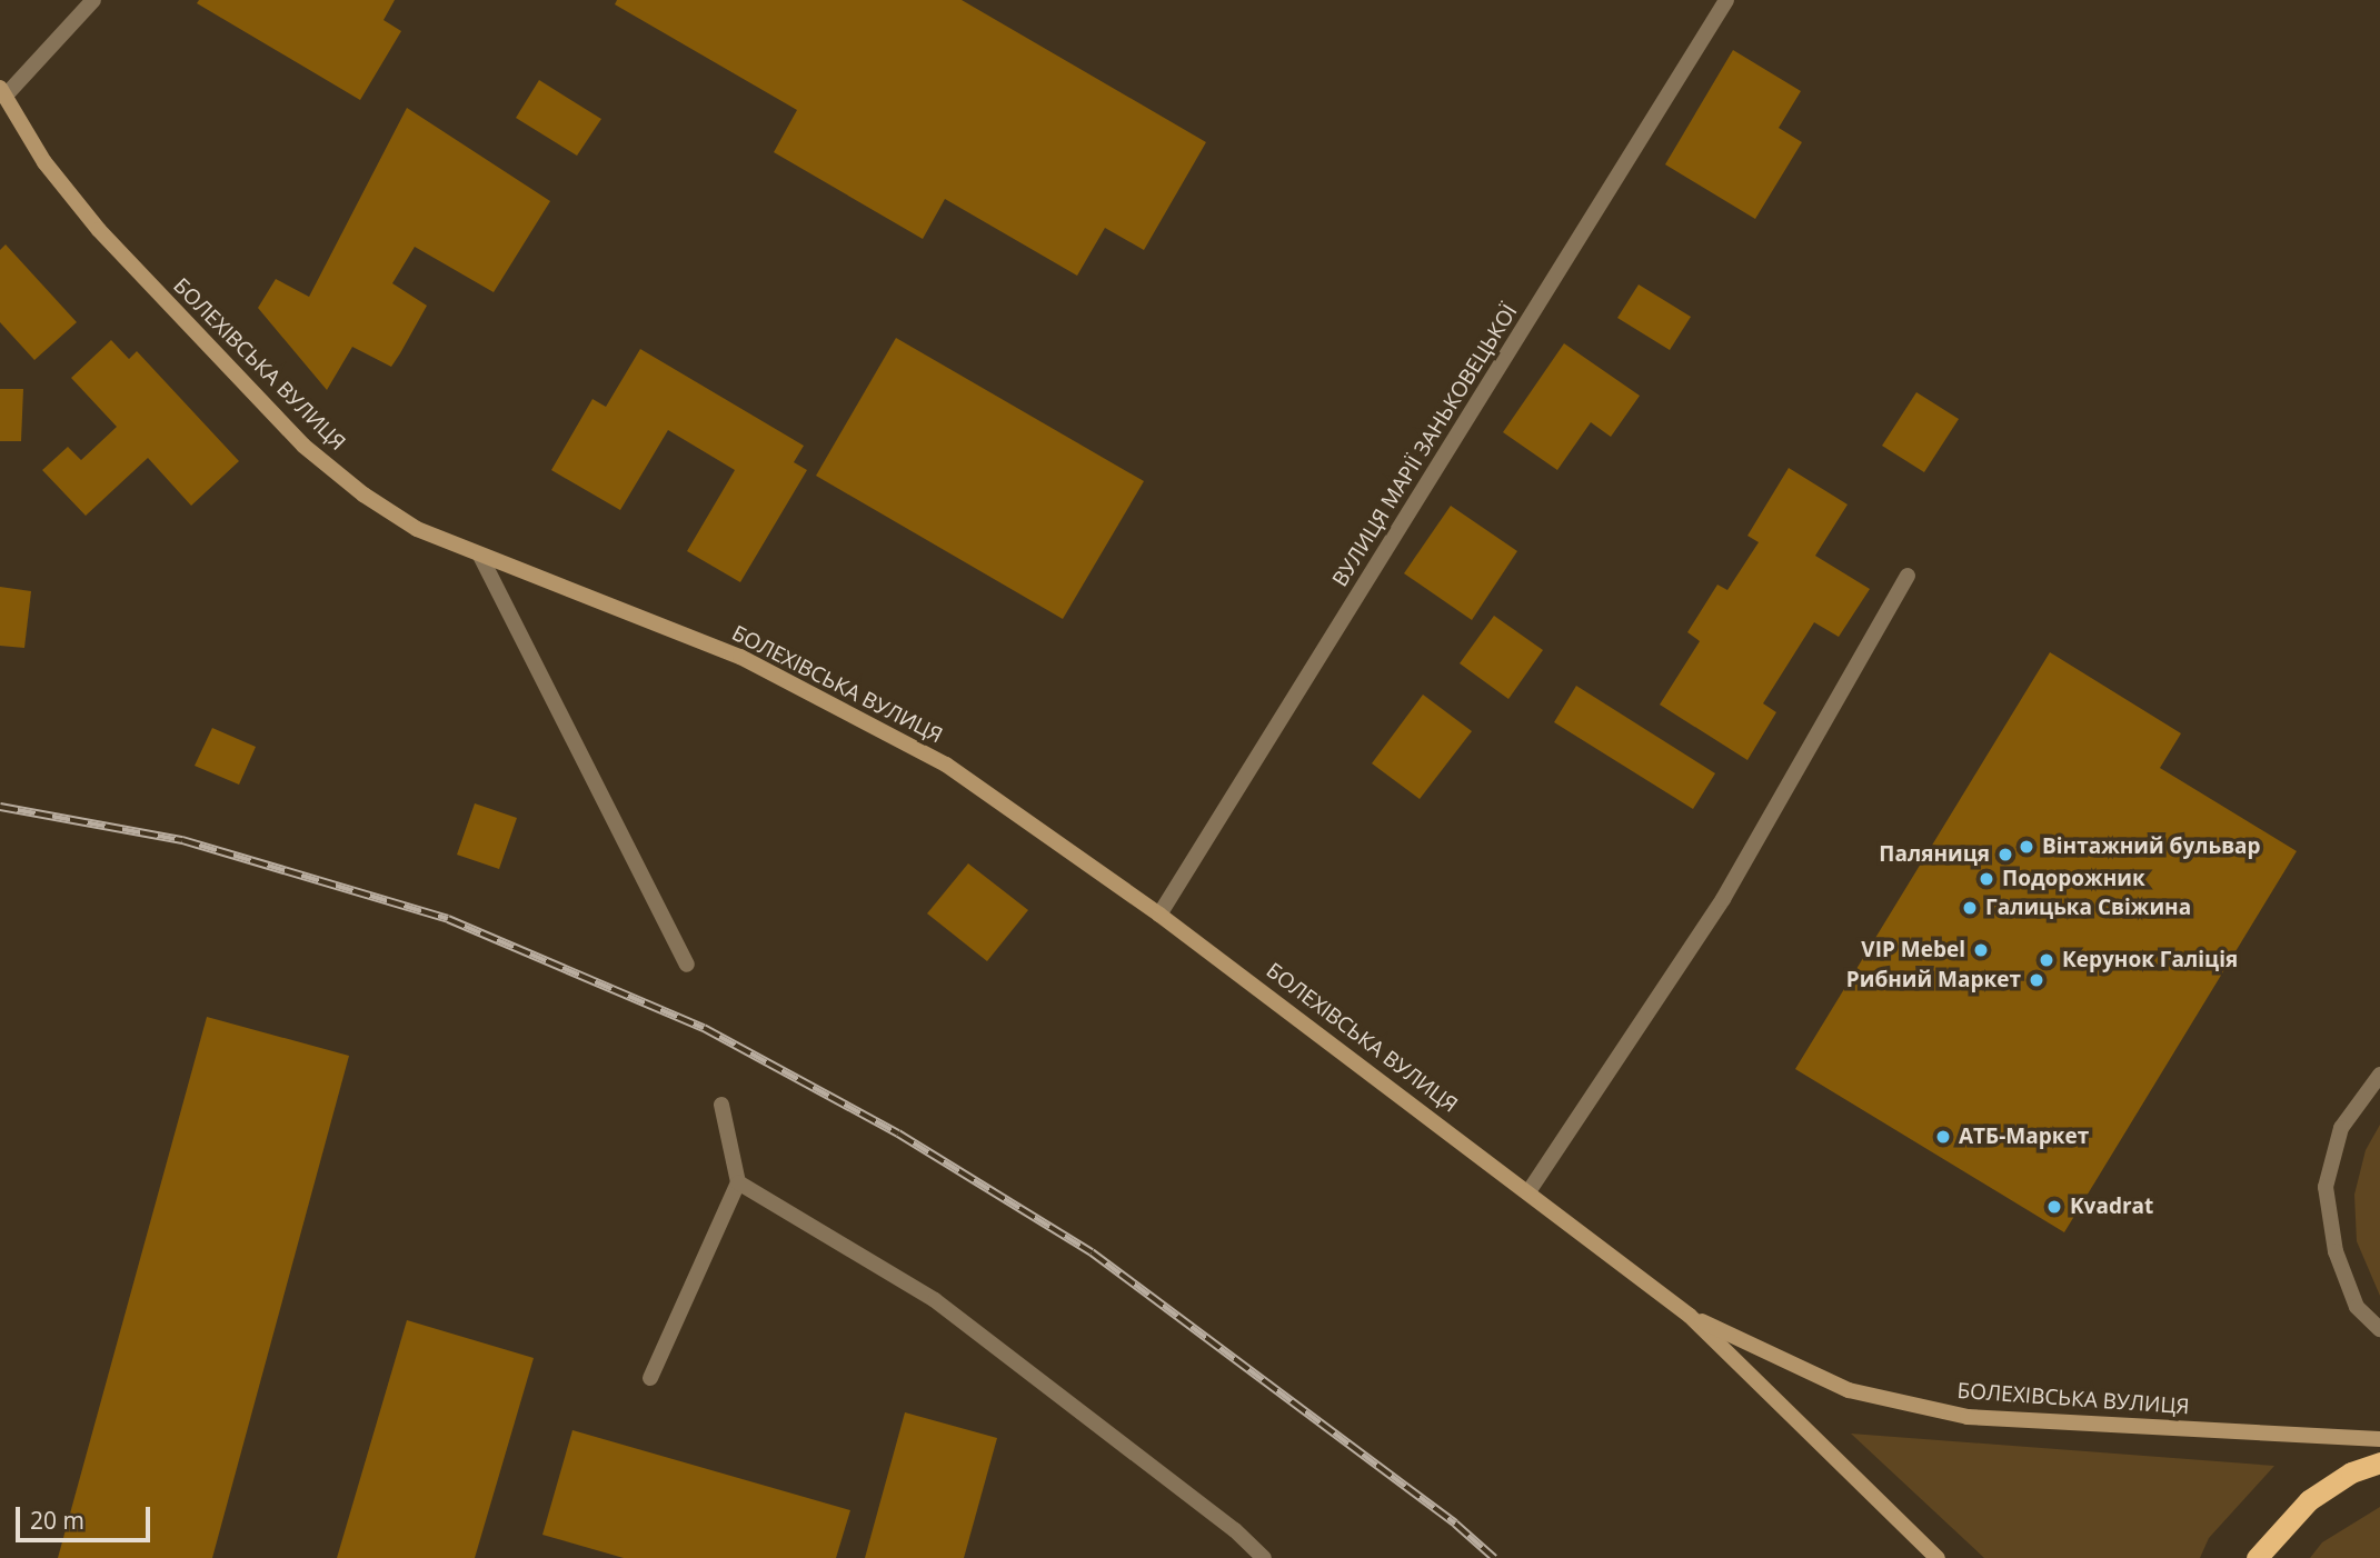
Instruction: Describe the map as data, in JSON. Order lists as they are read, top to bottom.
{
  "streets": {
    "main road": ["БОЛЕХІВСЬКА ВУЛИЦЯ"],
    "street": ["ВУЛИЦЯ МАРІЇ ЗАНЬКОВЕЦЬКОЇ"]
  },
  "crossings": [
    ["БОЛЕХІВСЬКА ВУЛИЦЯ", "ВУЛИЦЯ МАРІЇ ЗАНЬКОВЕЦЬКОЇ"]
  ],
  "places": [
    "Вінтажний бульвар",
    "Паляниця",
    "Подорожник",
    "Галицька Свіжина",
    "VIP Mebel",
    "Керунок Галіція",
    "Рибний Маркет",
    "АТБ-Маркет",
    "Kvadrat"
  ],
  "scale_bar": "20 m"
}
